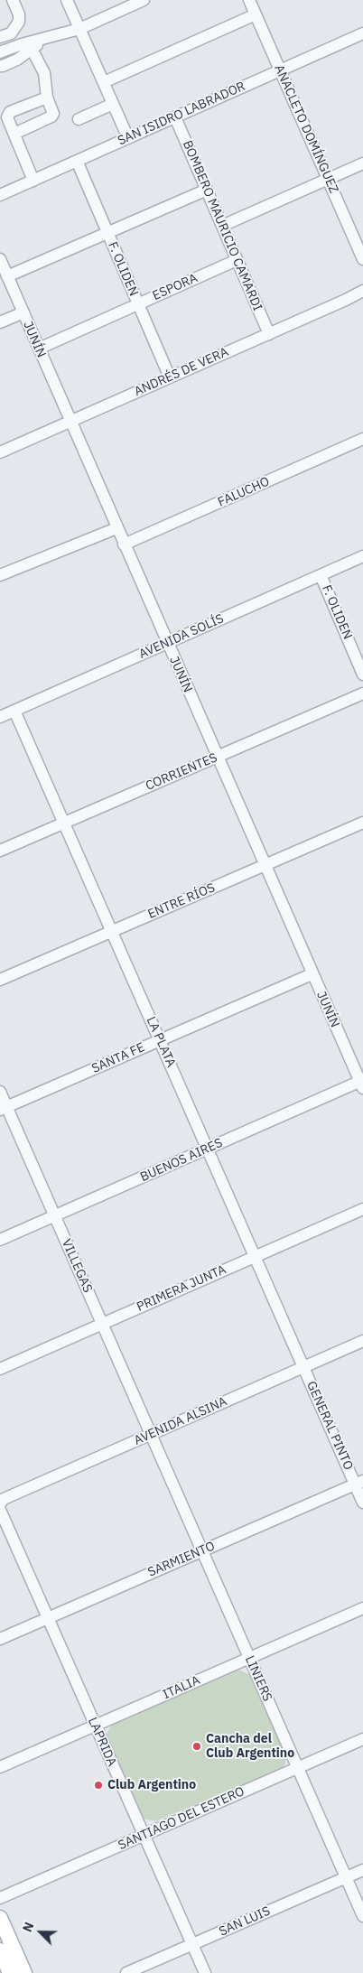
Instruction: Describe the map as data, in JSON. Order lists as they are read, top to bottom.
{
  "streets": {
    "street": [
      "SAN ISIDRO LABRADOR",
      "ANACLETO DOMÍNGUEZ",
      "BOMBERO MAURICIO CAMARDI",
      "F. OLIDEN",
      "ESPORA",
      "JUNÍN",
      "ANDRÉS DE VERA",
      "FALUCHO",
      "AVENIDA SOLÍS",
      "CORRIENTES",
      "ENTRE RÍOS",
      "LA PLATA",
      "SANTA FE",
      "BUENOS AIRES",
      "VILLEGAS",
      "PRIMERA JUNTA",
      "AVENIDA ALSINA",
      "GENERAL PINTO",
      "SARMIENTO",
      "LINIERS",
      "ITALIA",
      "LAPRIDA",
      "SANTIAGO DEL ESTERO",
      "SAN LUIS"
    ]
  },
  "crossings": [
    ["SAN ISIDRO LABRADOR", "ANACLETO DOMÍNGUEZ"],
    ["SAN ISIDRO LABRADOR", "BOMBERO MAURICIO CAMARDI"],
    ["SAN ISIDRO LABRADOR", "F. OLIDEN"],
    ["BOMBERO MAURICIO CAMARDI", "ESPORA"],
    ["BOMBERO MAURICIO CAMARDI", "ANDRÉS DE VERA"],
    ["F. OLIDEN", "ESPORA"],
    ["F. OLIDEN", "ANDRÉS DE VERA"],
    ["F. OLIDEN", "AVENIDA SOLÍS"],
    ["ESPORA", "JUNÍN"],
    ["JUNÍN", "ANDRÉS DE VERA"],
    ["JUNÍN", "FALUCHO"],
    ["JUNÍN", "AVENIDA SOLÍS"],
    ["JUNÍN", "CORRIENTES"],
    ["JUNÍN", "ENTRE RÍOS"],
    ["JUNÍN", "SANTA FE"],
    ["JUNÍN", "BUENOS AIRES"],
    ["AVENIDA SOLÍS", "LA PLATA"],
    ["CORRIENTES", "LA PLATA"],
    ["ENTRE RÍOS", "LA PLATA"],
    ["LA PLATA", "SANTA FE"],
    ["LA PLATA", "BUENOS AIRES"],
    ["LA PLATA", "PRIMERA JUNTA"],
    ["LA PLATA", "AVENIDA ALSINA"],
    ["LA PLATA", "GENERAL PINTO"],
    ["SANTA FE", "VILLEGAS"],
    ["BUENOS AIRES", "VILLEGAS"],
    ["VILLEGAS", "PRIMERA JUNTA"],
    ["VILLEGAS", "AVENIDA ALSINA"],
    ["VILLEGAS", "LINIERS"],
    ["AVENIDA ALSINA", "GENERAL PINTO"],
    ["AVENIDA ALSINA", "LINIERS"],
    ["GENERAL PINTO", "SARMIENTO"],
    ["SARMIENTO", "LINIERS"],
    ["SARMIENTO", "LAPRIDA"],
    ["LINIERS", "ITALIA"],
    ["LINIERS", "SANTIAGO DEL ESTERO"],
    ["LINIERS", "SAN LUIS"],
    ["ITALIA", "LAPRIDA"],
    ["LAPRIDA", "SANTIAGO DEL ESTERO"],
    ["LAPRIDA", "SAN LUIS"]
  ],
  "places": ["Cancha del Club Argentino", "Club Argentino"],
  "north": "top left"
}
